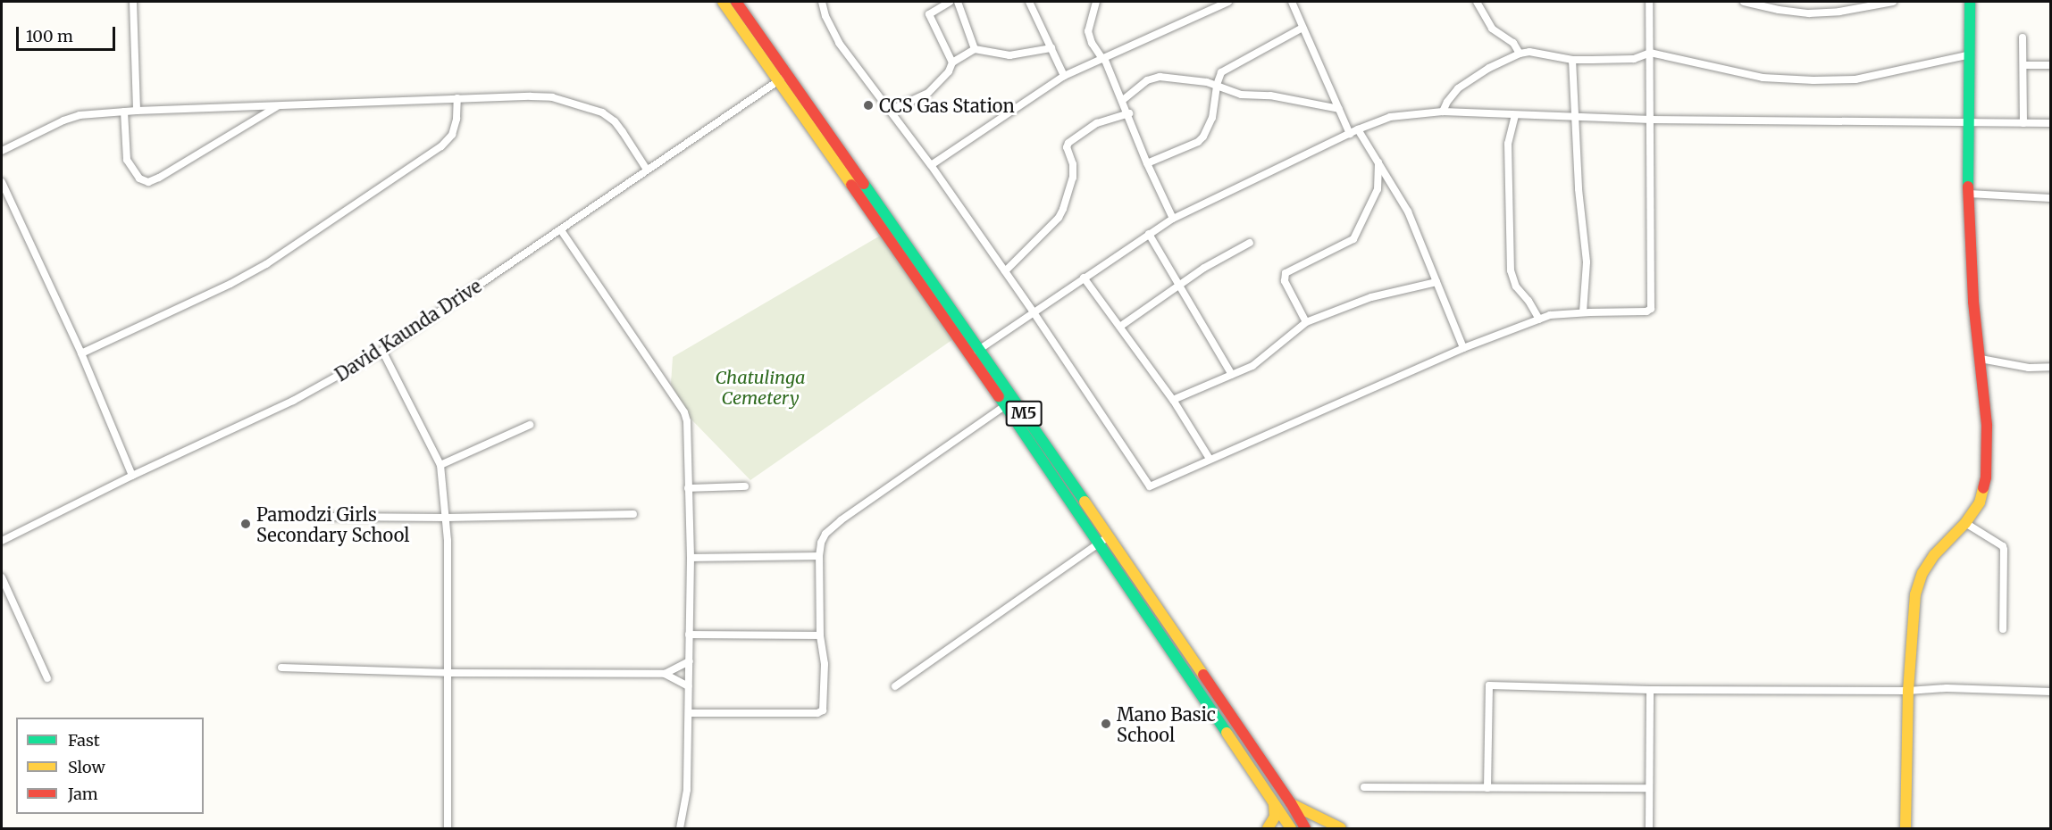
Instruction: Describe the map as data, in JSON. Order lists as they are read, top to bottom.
{
  "streets": {
    "main road": ["M5"],
    "street": ["David Kaunda Drive"]
  },
  "crossings": [
    ["David Kaunda Drive", "M5"]
  ],
  "parks": ["Chatulinga Cemetery"],
  "places": ["CCS Gas Station", "Pamodzi Girls Secondary School", "Mano Basic School"],
  "legend": ["Fast", "Slow", "Jam"],
  "scale_bar": "100 m"
}
